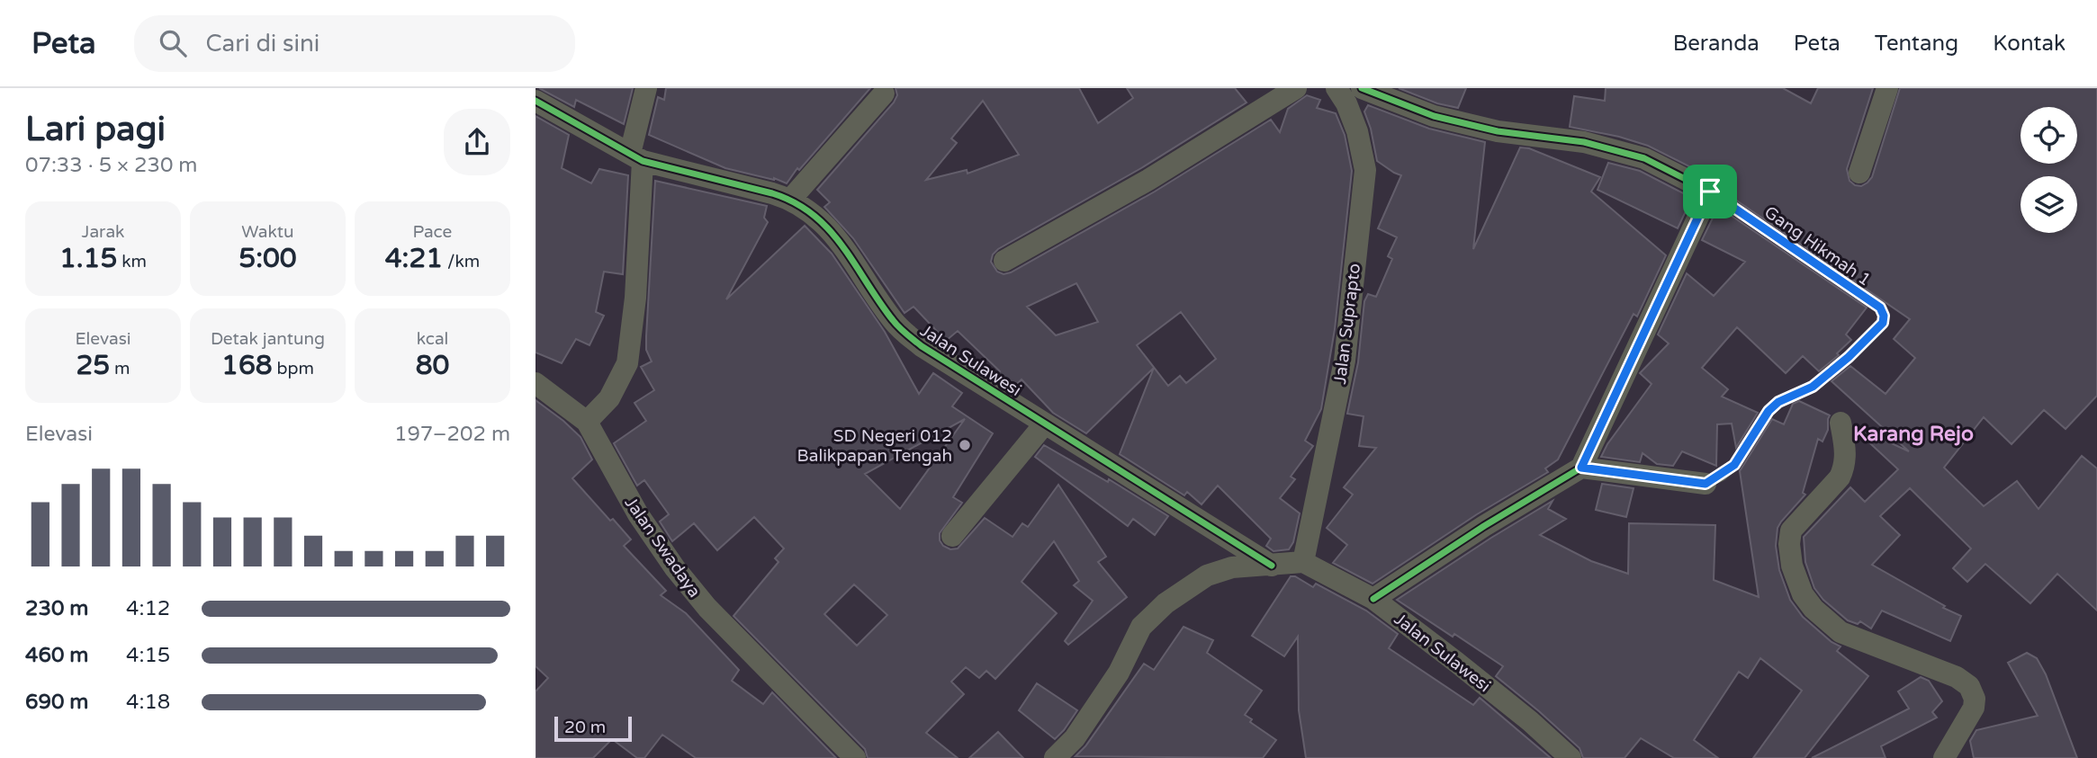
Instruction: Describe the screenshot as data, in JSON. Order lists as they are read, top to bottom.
{
  "streets": {
    "street": ["Jalan Suprapto", "Jalan Sulawesi", "Jalan Swadaya"],
    "lane": ["Gang Hikmah 1"]
  },
  "crossings": [
    ["Jalan Suprapto", "Jalan Sulawesi"]
  ],
  "districts": ["Karang Rejo"],
  "places": ["SD Negeri 012 Balikpapan Tengah"],
  "scale_bar": "20 m",
  "page": {
    "header": "Peta",
    "search": "Cari di sini",
    "nav": [
      "Beranda",
      "Peta",
      "Tentang",
      "Kontak"
    ],
    "heading": ["Lari pagi", "07:33 · 5 × 230 m"],
    "stats": [
      ["Jarak", "1.15 km"],
      ["Waktu", "5:00"],
      ["Pace", "4:21 /km"],
      ["Elevasi", "25 m"],
      ["Detak jantung", "168 bpm"],
      ["kcal", "80"]
    ],
    "chart": ["Elevasi", "197–202 m"],
    "list": [
      {
        "name": "230 m",
        "note": "4:12"
      },
      {
        "name": "460 m",
        "note": "4:15"
      },
      {
        "name": "690 m",
        "note": "4:18"
      }
    ],
    "scale": "20 m"
  }
}
